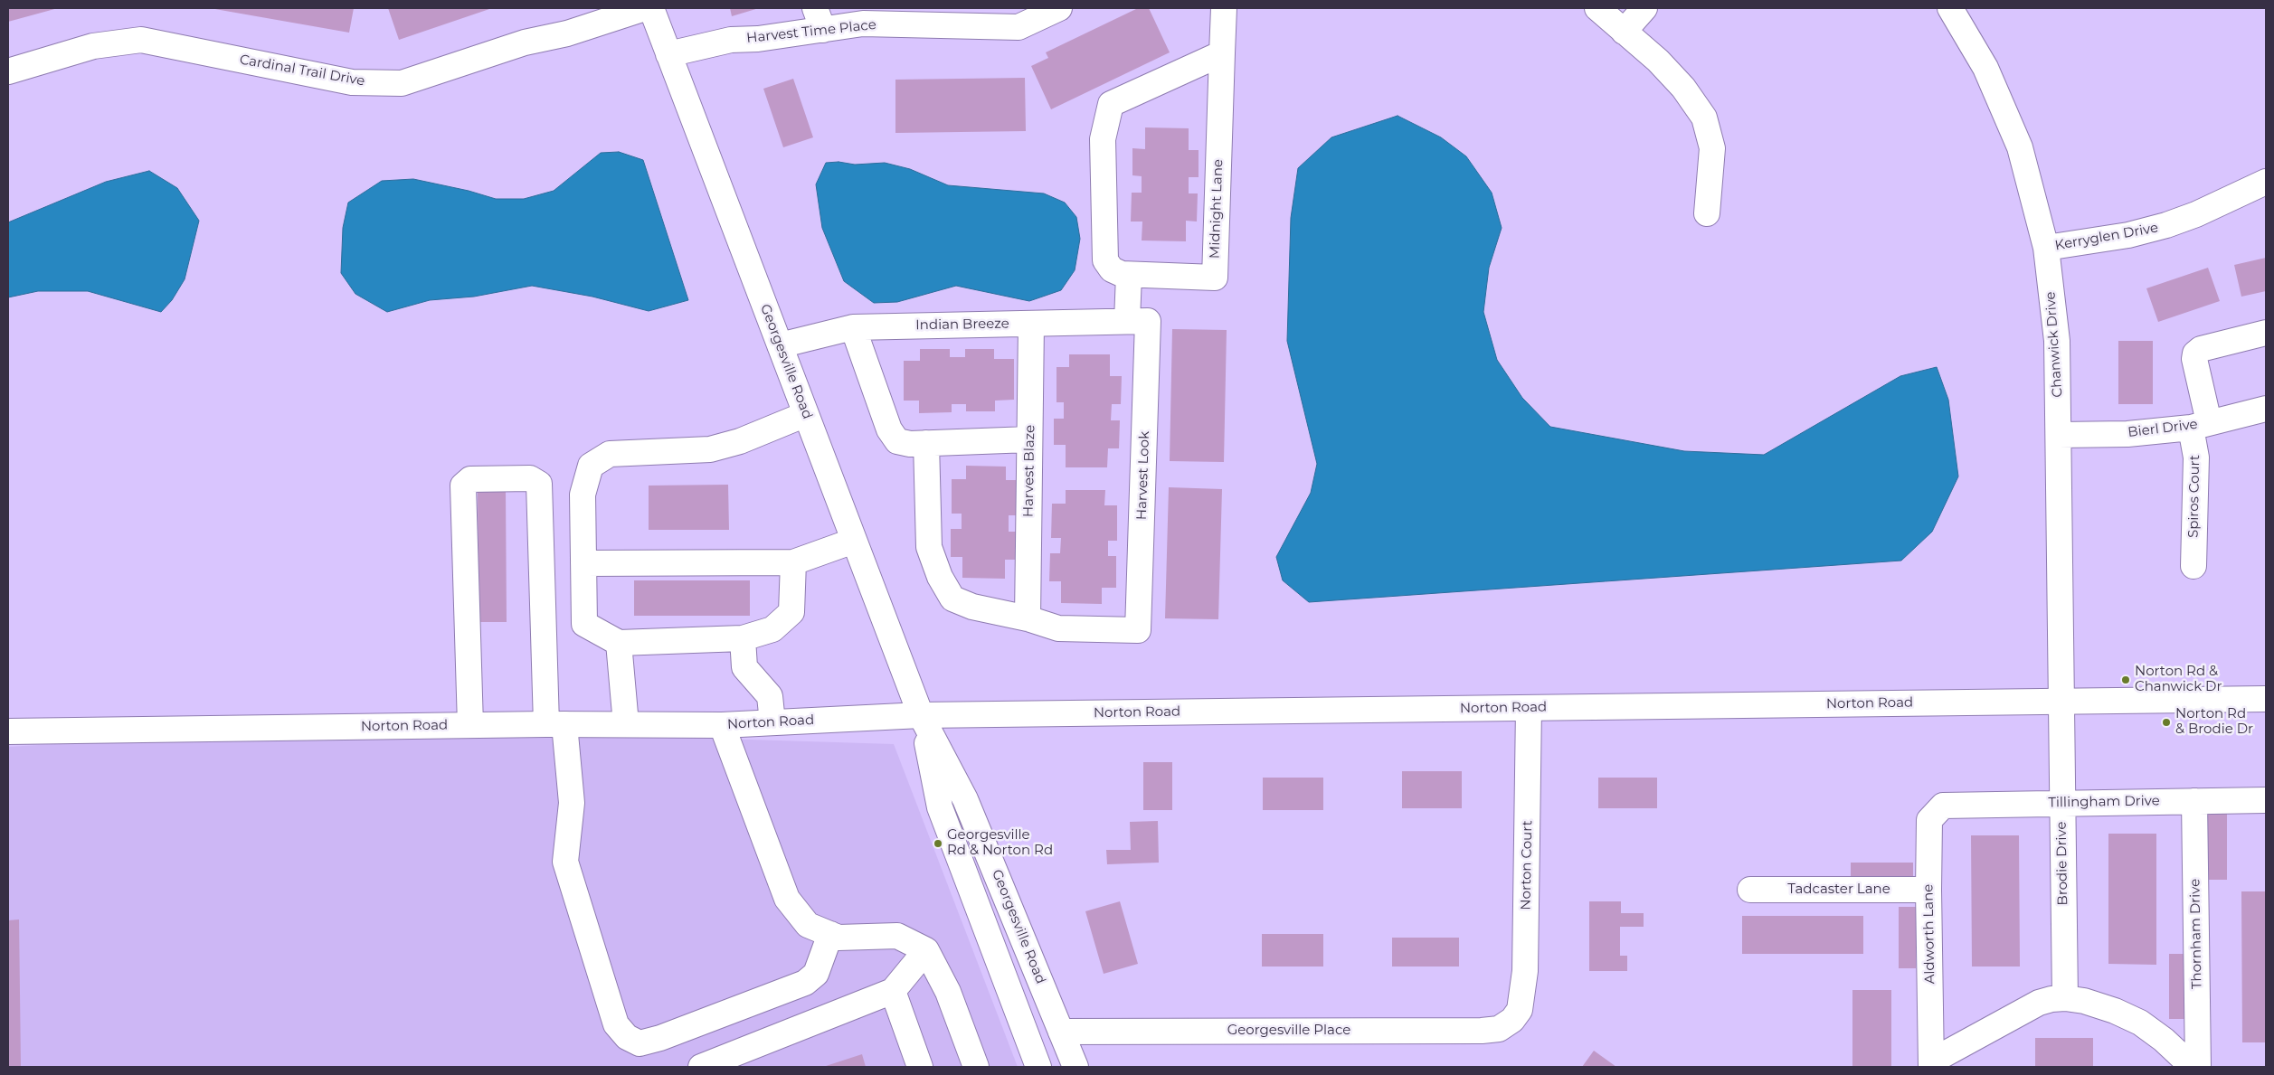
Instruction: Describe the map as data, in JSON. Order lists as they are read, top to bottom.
{
  "streets": {
    "street": [
      "Harvest Time Place",
      "Cardinal Trail Drive",
      "Midnight Lane",
      "Kerryglen Drive",
      "Indian Breeze",
      "Chanwick Drive",
      "Georgesville Road",
      "Bierl Drive",
      "Harvest Blaze",
      "Harvest Look",
      "Spiros Court",
      "Norton Road",
      "Tillingham Drive",
      "Brodie Drive",
      "Norton Court",
      "Tadcaster Lane",
      "Aldworth Lane",
      "Thornham Drive",
      "Georgesville Place"
    ]
  },
  "crossings": [
    ["Harvest Time Place", "Georgesville Road"],
    ["Kerryglen Drive", "Chanwick Drive"],
    ["Indian Breeze", "Georgesville Road"],
    ["Indian Breeze", "Harvest Blaze"],
    ["Indian Breeze", "Harvest Look"],
    ["Chanwick Drive", "Bierl Drive"],
    ["Chanwick Drive", "Norton Road"],
    ["Chanwick Drive", "Brodie Drive"],
    ["Georgesville Road", "Norton Road"],
    ["Georgesville Road", "Georgesville Place"],
    ["Bierl Drive", "Spiros Court"],
    ["Harvest Blaze", "Harvest Look"],
    ["Norton Road", "Brodie Drive"],
    ["Norton Road", "Norton Court"],
    ["Tillingham Drive", "Brodie Drive"],
    ["Tillingham Drive", "Aldworth Lane"],
    ["Tillingham Drive", "Thornham Drive"],
    ["Norton Court", "Georgesville Place"],
    ["Tadcaster Lane", "Aldworth Lane"]
  ],
  "places": ["Norton Rd & Chanwick Dr", "Norton Rd & Brodie Dr", "Georgesville Rd & Norton Rd"]
}
